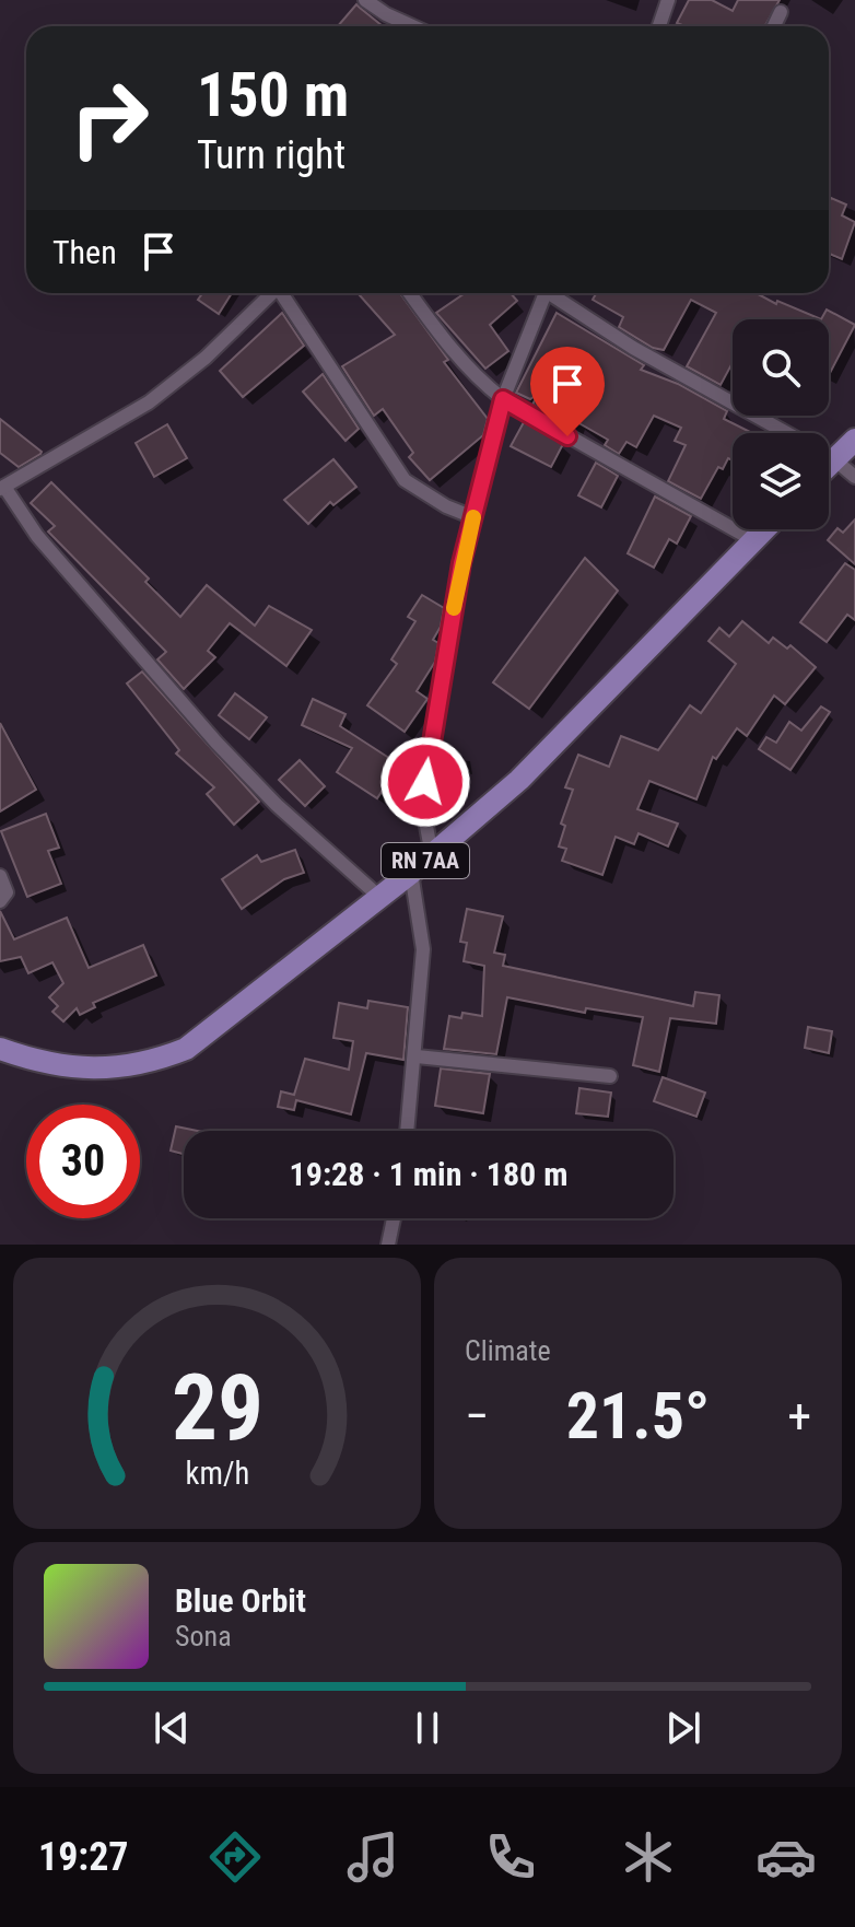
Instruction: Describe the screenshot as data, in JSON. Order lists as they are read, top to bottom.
{
  "streets": {
    "main road": ["RN 7AA"]
  },
  "page": {
    "turn": ["150 m", "Turn right"],
    "then": "Then",
    "limit": "30",
    "trip": "19:28 · 1 min · 180 m",
    "tile": "Climate",
    "heat": ["−", "21.5°", "+"],
    "song": ["Blue Orbit", "Sona"],
    "tabs": "19:27",
    "gauge": ["29", "km/h"]
  }
}
